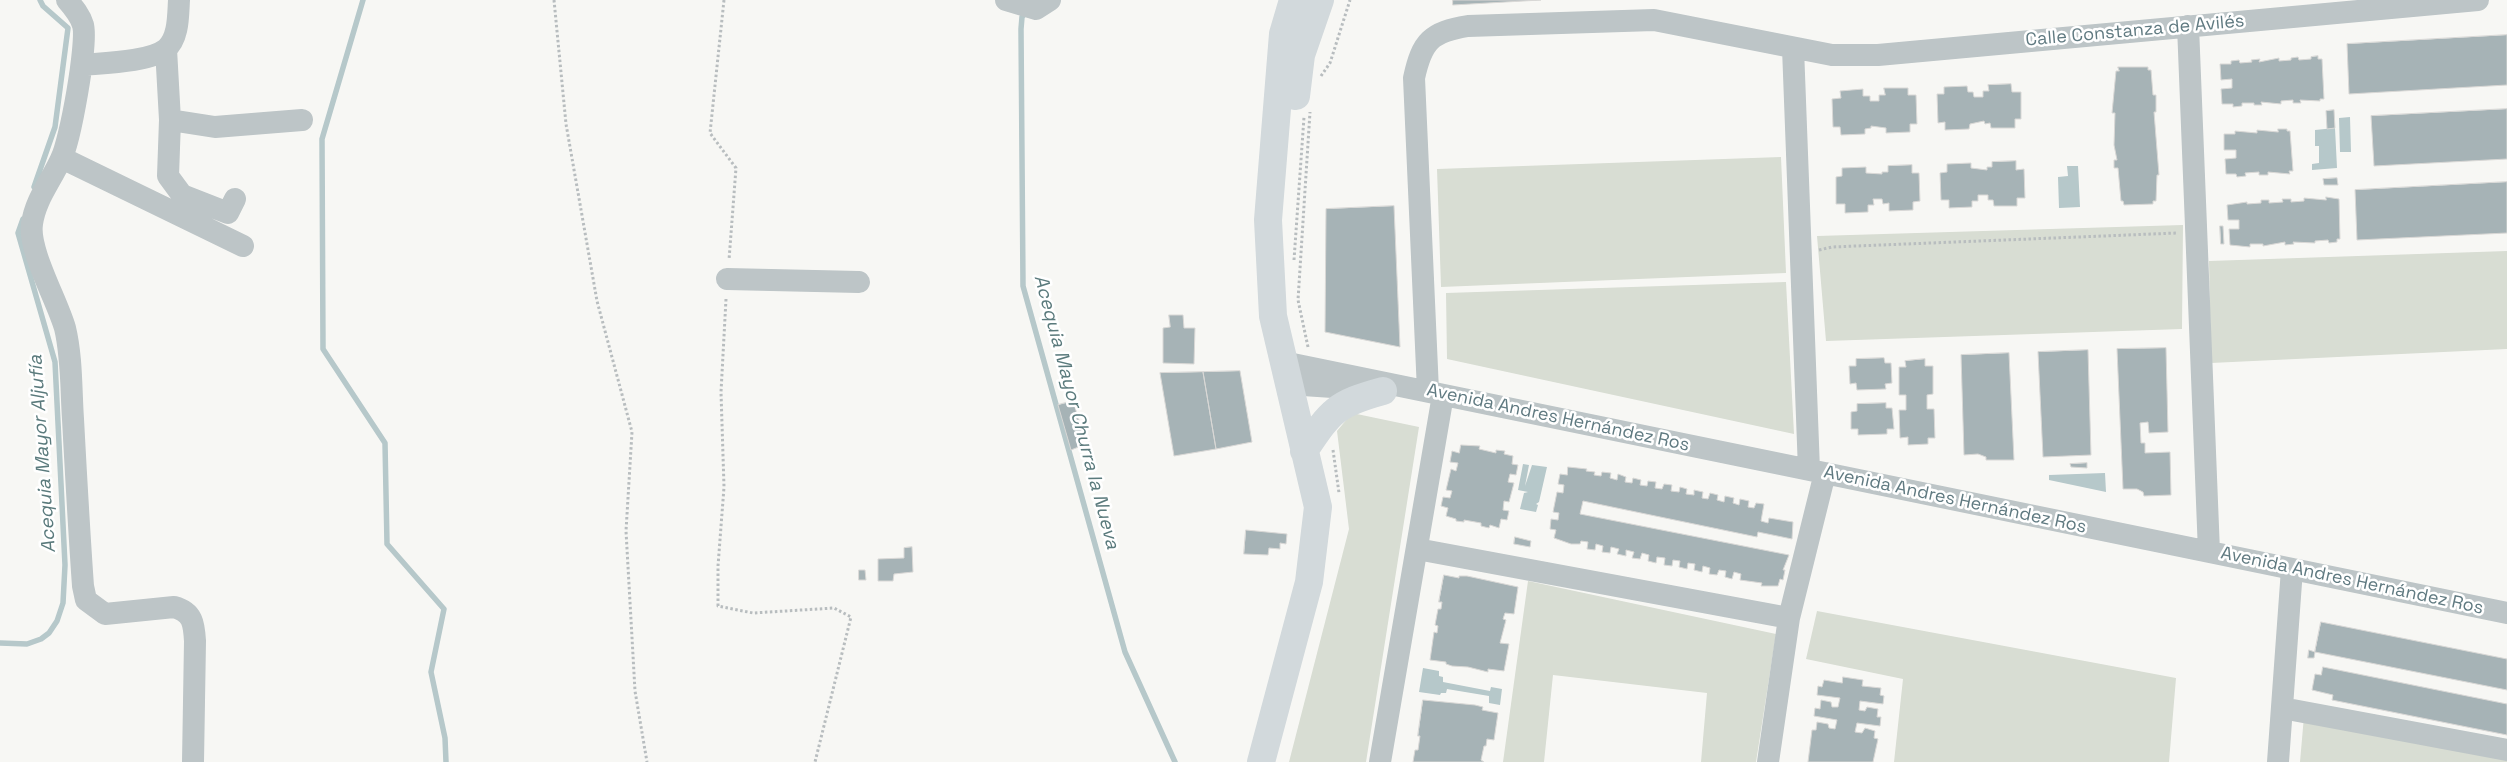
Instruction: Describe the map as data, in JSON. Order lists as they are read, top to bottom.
{
  "streets": {
    "street": ["Calle Constanza de Avilés", "Avenida Andres Hernández Ros"]
  },
  "crossings": [
    ["Calle Constanza de Avilés", "Avenida Andres Hernández Ros"]
  ],
  "water": ["Acequia Mayor Churra la Nueva", "Acequia Mayor Aljufía"]
}
